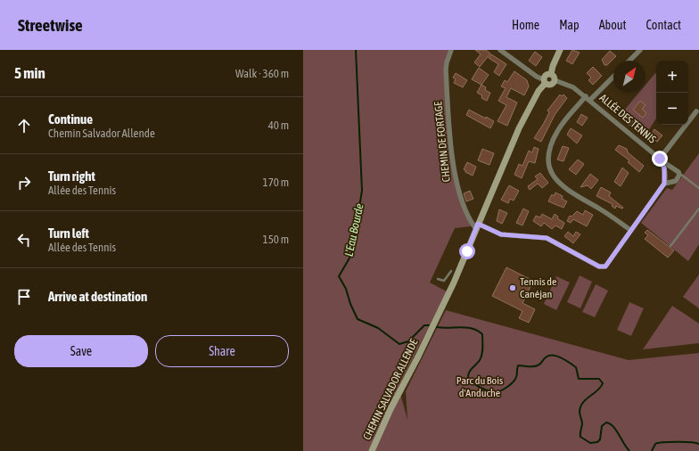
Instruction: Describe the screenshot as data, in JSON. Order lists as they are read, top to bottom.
{
  "streets": {
    "street": ["ALLÉE DES TENNIS", "CHEMIN DE FORTAGE", "CHEMIN SALVADOR ALLENDE"]
  },
  "crossings": [
    ["CHEMIN DE FORTAGE", "CHEMIN SALVADOR ALLENDE"]
  ],
  "water": ["L'Eau Bourde"],
  "parks": ["Parc du Bois d'Anduche"],
  "places": ["Tennis de Canéjan"],
  "north": "top right",
  "page": {
    "header": "Streetwise",
    "nav": [
      "Home",
      "Map",
      "About",
      "Contact"
    ],
    "heading": ["5 min", "Walk · 360 m"],
    "map_buttons": ["+", "−"],
    "list": [
      ["Continue", "Chemin Salvador Allende", "40 m"],
      ["Turn right", "Allée des Tennis", "170 m"],
      ["Turn left", "Allée des Tennis", "150 m"],
      "Arrive at destination"
    ],
    "buttons": ["Save", "Share"]
  }
}
